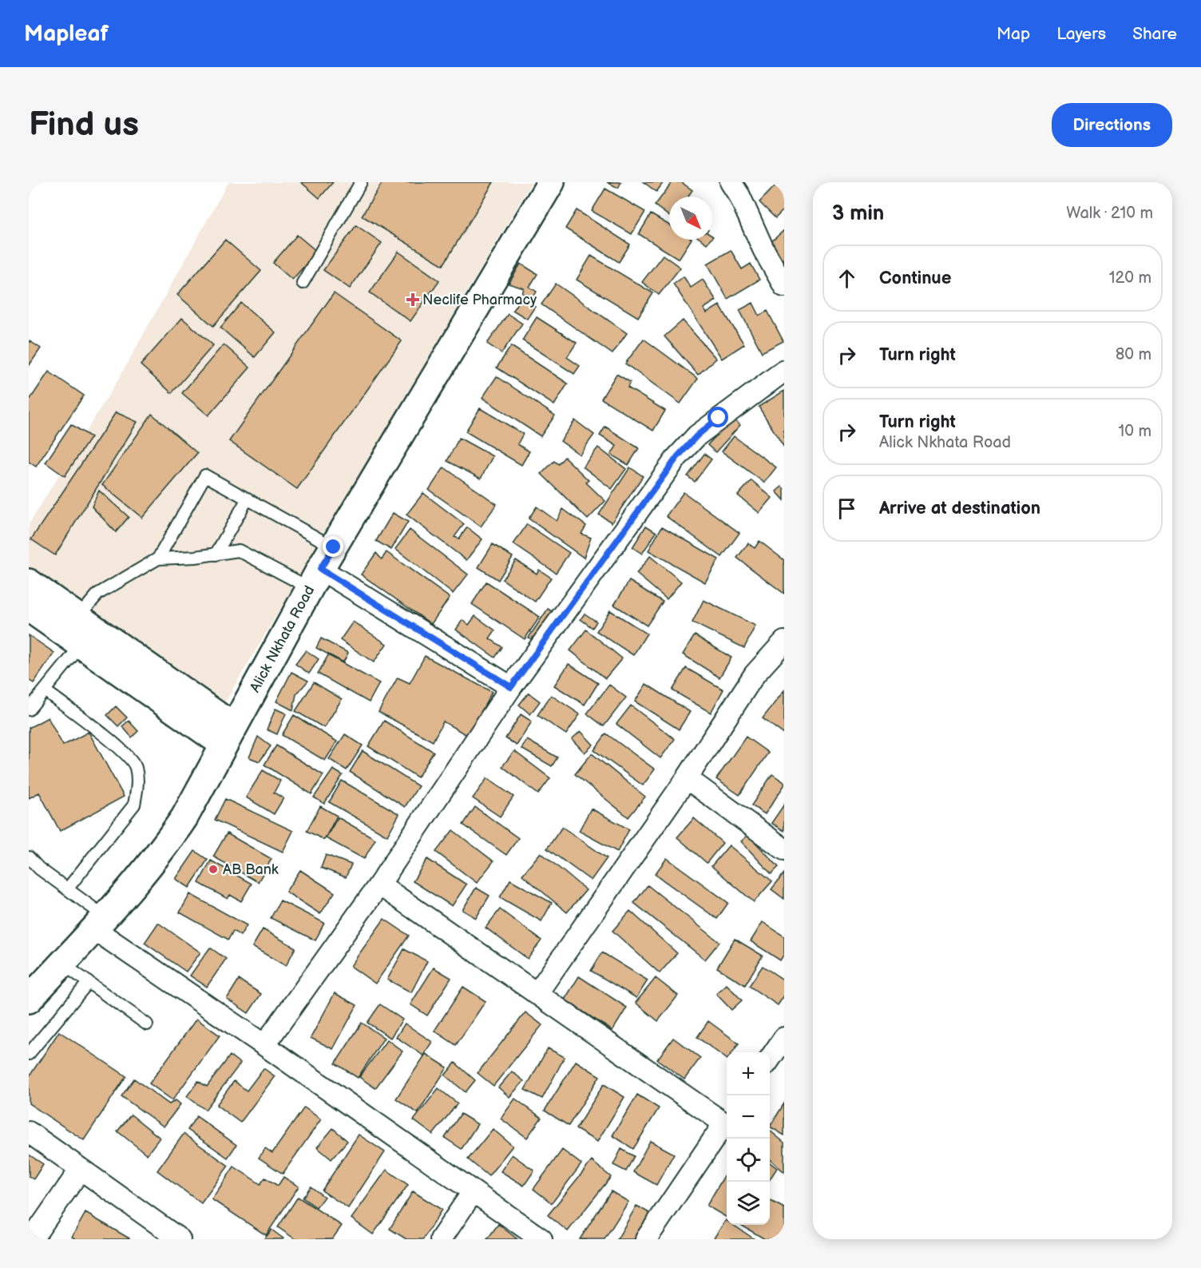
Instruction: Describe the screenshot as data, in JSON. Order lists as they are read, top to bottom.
{
  "streets": {
    "main road": ["Alick Nkhata Road"]
  },
  "places": {
    "health": ["Neclife Pharmacy"],
    "other": ["AB Bank"]
  },
  "north": "bottom right",
  "page": {
    "header": "Mapleaf",
    "nav": ["Map", "Layers", "Share"],
    "buttons": "Directions",
    "title": "Find us",
    "heading": ["3 min", "Walk · 210 m"],
    "list": [
      ["Continue", "120 m"],
      ["Turn right", "80 m"],
      ["Turn right", "Alick Nkhata Road", "10 m"],
      "Arrive at destination"
    ],
    "map_buttons": ["+", "−"]
  }
}
